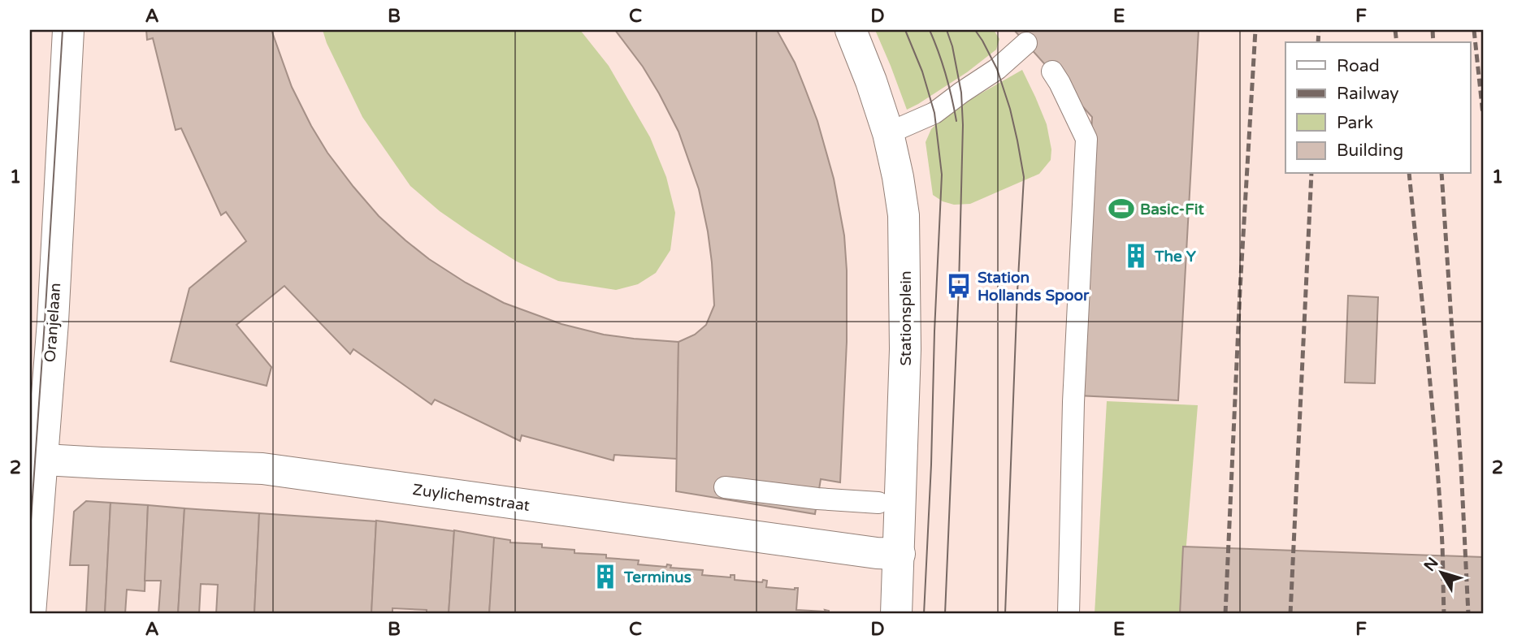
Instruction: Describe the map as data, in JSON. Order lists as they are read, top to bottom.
{
  "streets": {
    "street": ["Stationsplein", "Oranjelaan", "Zuylichemstraat"]
  },
  "crossings": [
    ["Stationsplein", "Zuylichemstraat"],
    ["Oranjelaan", "Zuylichemstraat"]
  ],
  "places": {
    "sports": ["Basic-Fit"],
    "building": ["The Y", "Terminus"],
    "bus stop": ["Station Hollands Spoor"]
  },
  "legend": [
    "Road",
    "Railway",
    "Park",
    "Building"
  ],
  "north": "top left",
  "grid": {
    "columns": [
      "A",
      "B",
      "C",
      "D",
      "E",
      "F"
    ],
    "rows": ["1", "2"]
  }
}
